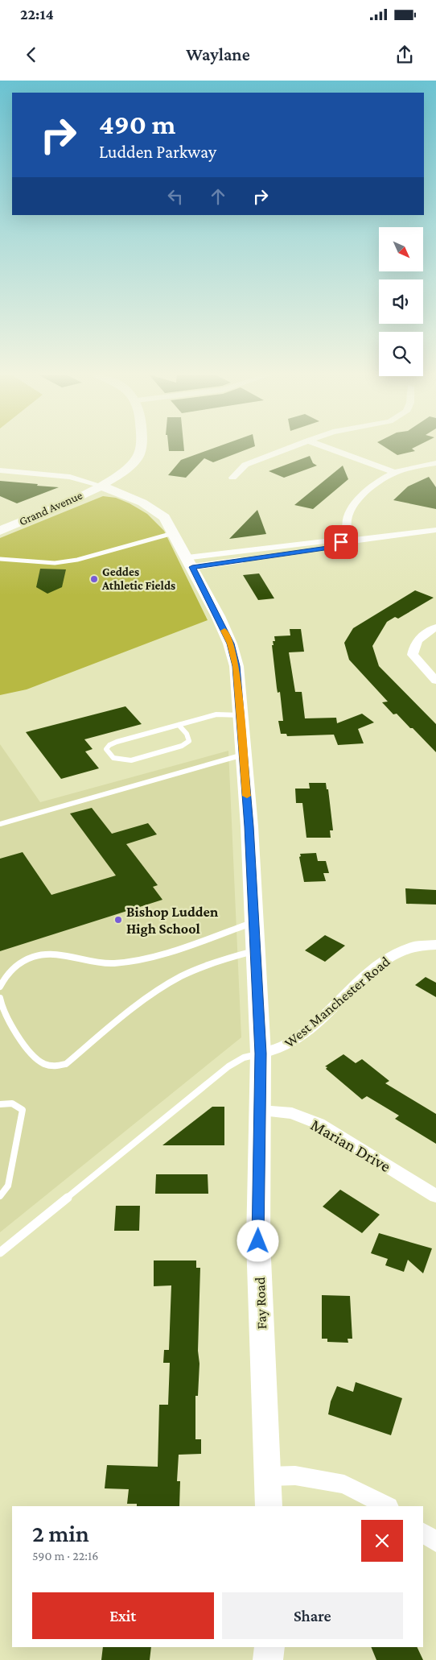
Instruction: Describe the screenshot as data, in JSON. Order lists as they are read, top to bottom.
{
  "streets": {
    "street": [
      "Grand Avenue",
      "West Manchester Road",
      "Marian Drive",
      "Fay Road"
    ]
  },
  "crossings": [
    ["Grand Avenue", "Fay Road"],
    ["West Manchester Road", "Fay Road"],
    ["Marian Drive", "Fay Road"]
  ],
  "places": ["Geddes Athletic Fields", "Bishop Ludden High School"],
  "north": "bottom right",
  "page": {
    "status": "22:14",
    "header": "Waylane",
    "turn": ["490 m", "Ludden Parkway"],
    "heading": ["2 min", "590 m · 22:16"],
    "buttons": ["Exit", "Share"]
  }
}
